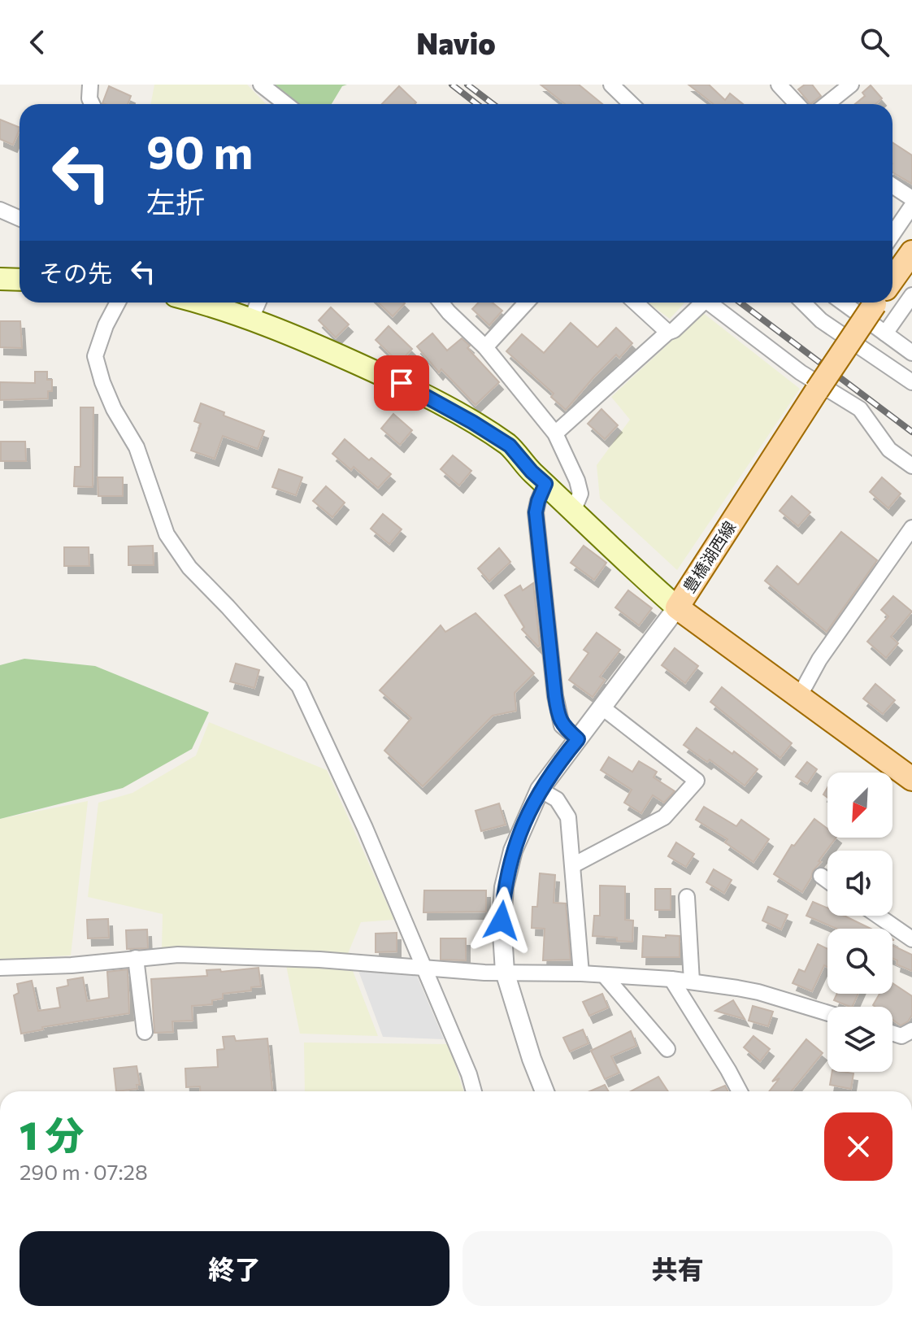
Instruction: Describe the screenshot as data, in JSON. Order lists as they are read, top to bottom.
{
  "streets": {
    "main road": ["豊橋湖西線"]
  },
  "north": "bottom left",
  "page": {
    "header": "Navio",
    "turn": ["90 m", "左折"],
    "then": "その先",
    "heading": ["1 分", "290 m · 07:28"],
    "buttons": ["終了", "共有"]
  }
}
